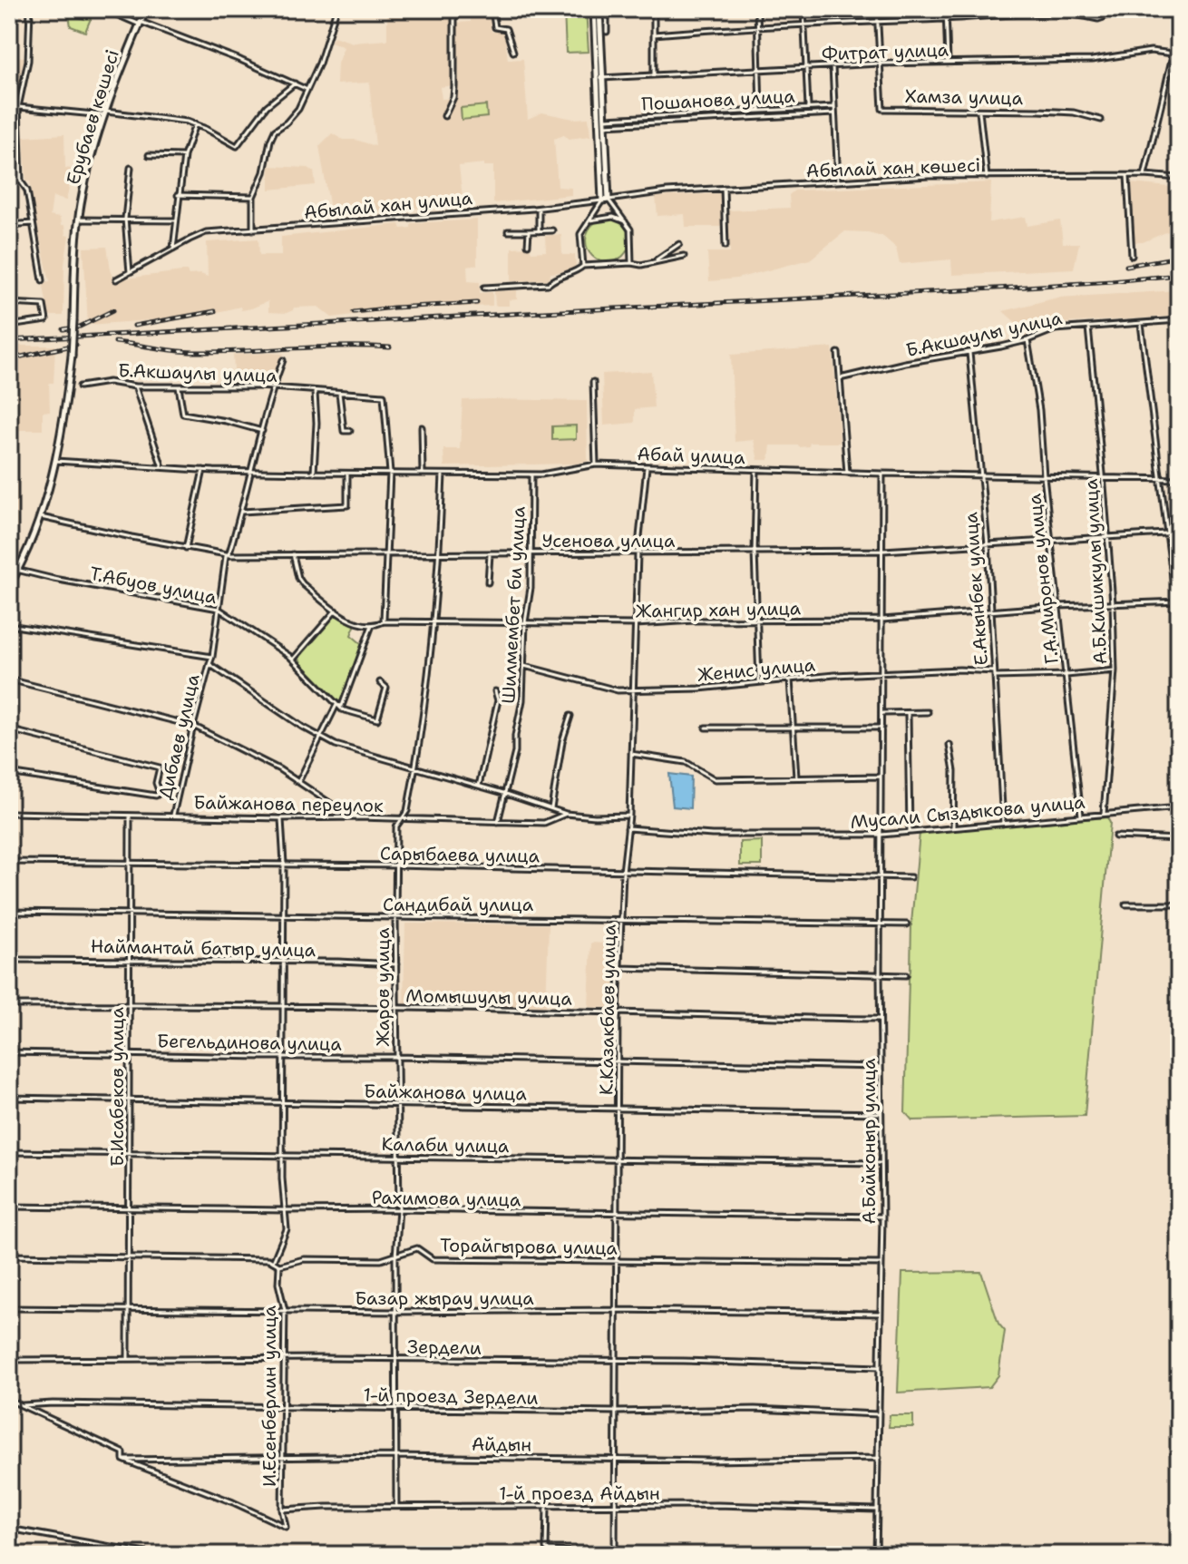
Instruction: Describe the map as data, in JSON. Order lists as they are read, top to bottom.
{
  "streets": {
    "main road": ["Ерубаев көшесі"],
    "street": [
      "Фитрат улица",
      "Хамза улица",
      "Пошанова улица",
      "Абылай хан көшесі",
      "Абылай хан улица",
      "Б.Акшаулы улица",
      "Абай улица",
      "Усенова улица",
      "А.Б.Кишикулы улица",
      "Г.А.Миронов улица",
      "Т.Абуов улица",
      "Е.Акынбек улица",
      "Шилмембет би улица",
      "Жангир хан улица",
      "Женис улица",
      "Дибаев улица",
      "Байжанова переулок",
      "Мусали Сыздыкова улица",
      "Сарыбаева улица",
      "Сандибай улица",
      "Наймантай батыр улица",
      "Жаров улица",
      "Момышулы улица",
      "К.Казакбаев улица",
      "Бегельдинова улица",
      "Б.Исабеков улица",
      "Байжанова улица",
      "А.Байконыр улица",
      "Калаби улица",
      "Рахимова улица",
      "Торайгырова улица",
      "Базар жырау улица",
      "Зердели",
      "И.Есенберлин улица",
      "1-й проезд Зердели",
      "Айдын",
      "1-й проезд Айдын"
    ]
  },
  "crossings": [
    ["Фитрат улица", "Хамза улица"],
    ["Ерубаев көшесі", "Абай улица"],
    ["Ерубаев көшесі", "Усенова улица"],
    ["Ерубаев көшесі", "Т.Абуов улица"],
    ["Абылай хан көшесі", "Абылай хан улица"],
    ["Б.Акшаулы улица", "Абай улица"],
    ["Б.Акшаулы улица", "А.Б.Кишикулы улица"],
    ["Б.Акшаулы улица", "Г.А.Миронов улица"],
    ["Б.Акшаулы улица", "Е.Акынбек улица"],
    ["Абай улица", "А.Б.Кишикулы улица"],
    ["Абай улица", "Г.А.Миронов улица"],
    ["Абай улица", "Е.Акынбек улица"],
    ["Абай улица", "Шилмембет би улица"],
    ["Абай улица", "Жаров улица"],
    ["Абай улица", "К.Казакбаев улица"],
    ["Абай улица", "А.Байконыр улица"],
    ["Усенова улица", "А.Б.Кишикулы улица"],
    ["Усенова улица", "Г.А.Миронов улица"],
    ["Усенова улица", "Е.Акынбек улица"],
    ["Усенова улица", "Шилмембет би улица"],
    ["Усенова улица", "Жаров улица"],
    ["Усенова улица", "К.Казакбаев улица"],
    ["Усенова улица", "А.Байконыр улица"],
    ["А.Б.Кишикулы улица", "Жангир хан улица"],
    ["А.Б.Кишикулы улица", "Женис улица"],
    ["А.Б.Кишикулы улица", "Мусали Сыздыкова улица"],
    ["Г.А.Миронов улица", "Жангир хан улица"],
    ["Г.А.Миронов улица", "Женис улица"],
    ["Г.А.Миронов улица", "Мусали Сыздыкова улица"],
    ["Е.Акынбек улица", "Жангир хан улица"],
    ["Е.Акынбек улица", "Женис улица"],
    ["Е.Акынбек улица", "Мусали Сыздыкова улица"],
    ["Шилмембет би улица", "Жангир хан улица"],
    ["Шилмембет би улица", "Женис улица"],
    ["Шилмембет би улица", "Байжанова переулок"],
    ["Жангир хан улица", "Жаров улица"],
    ["Жангир хан улица", "К.Казакбаев улица"],
    ["Жангир хан улица", "А.Байконыр улица"],
    ["Женис улица", "К.Казакбаев улица"],
    ["Женис улица", "А.Байконыр улица"],
    ["Дибаев улица", "Байжанова переулок"],
    ["Байжанова переулок", "Жаров улица"],
    ["Байжанова переулок", "Б.Исабеков улица"],
    ["Мусали Сыздыкова улица", "К.Казакбаев улица"],
    ["Мусали Сыздыкова улица", "А.Байконыр улица"],
    ["Сарыбаева улица", "Жаров улица"],
    ["Сарыбаева улица", "К.Казакбаев улица"],
    ["Сарыбаева улица", "Б.Исабеков улица"],
    ["Сарыбаева улица", "А.Байконыр улица"],
    ["Сандибай улица", "Жаров улица"],
    ["Сандибай улица", "К.Казакбаев улица"],
    ["Сандибай улица", "Б.Исабеков улица"],
    ["Сандибай улица", "А.Байконыр улица"],
    ["Наймантай батыр улица", "Жаров улица"],
    ["Наймантай батыр улица", "Б.Исабеков улица"],
    ["Жаров улица", "Момышулы улица"],
    ["Жаров улица", "Бегельдинова улица"],
    ["Жаров улица", "Байжанова улица"],
    ["Жаров улица", "Калаби улица"],
    ["Жаров улица", "Рахимова улица"],
    ["Жаров улица", "Торайгырова улица"],
    ["Жаров улица", "Базар жырау улица"],
    ["Жаров улица", "Зердели"],
    ["Жаров улица", "1-й проезд Зердели"],
    ["Жаров улица", "Айдын"],
    ["Жаров улица", "1-й проезд Айдын"],
    ["Момышулы улица", "К.Казакбаев улица"],
    ["Момышулы улица", "Б.Исабеков улица"],
    ["Момышулы улица", "А.Байконыр улица"],
    ["К.Казакбаев улица", "Бегельдинова улица"],
    ["К.Казакбаев улица", "Байжанова улица"],
    ["К.Казакбаев улица", "Калаби улица"],
    ["К.Казакбаев улица", "Рахимова улица"],
    ["К.Казакбаев улица", "Торайгырова улица"],
    ["К.Казакбаев улица", "Базар жырау улица"],
    ["К.Казакбаев улица", "Зердели"],
    ["К.Казакбаев улица", "1-й проезд Зердели"],
    ["К.Казакбаев улица", "Айдын"],
    ["К.Казакбаев улица", "1-й проезд Айдын"],
    ["Бегельдинова улица", "Б.Исабеков улица"],
    ["Бегельдинова улица", "А.Байконыр улица"],
    ["Б.Исабеков улица", "Байжанова улица"],
    ["Б.Исабеков улица", "Калаби улица"],
    ["Б.Исабеков улица", "Рахимова улица"],
    ["Б.Исабеков улица", "Базар жырау улица"],
    ["Б.Исабеков улица", "Зердели"],
    ["Байжанова улица", "А.Байконыр улица"],
    ["А.Байконыр улица", "Калаби улица"],
    ["А.Байконыр улица", "Рахимова улица"],
    ["А.Байконыр улица", "Торайгырова улица"],
    ["А.Байконыр улица", "Базар жырау улица"],
    ["А.Байконыр улица", "Зердели"],
    ["А.Байконыр улица", "1-й проезд Зердели"],
    ["А.Байконыр улица", "Айдын"],
    ["А.Байконыр улица", "1-й проезд Айдын"],
    ["Торайгырова улица", "И.Есенберлин улица"],
    ["Базар жырау улица", "И.Есенберлин улица"],
    ["Зердели", "И.Есенберлин улица"],
    ["И.Есенберлин улица", "1-й проезд Зердели"],
    ["И.Есенберлин улица", "Айдын"],
    ["И.Есенберлин улица", "1-й проезд Айдын"]
  ]
}
